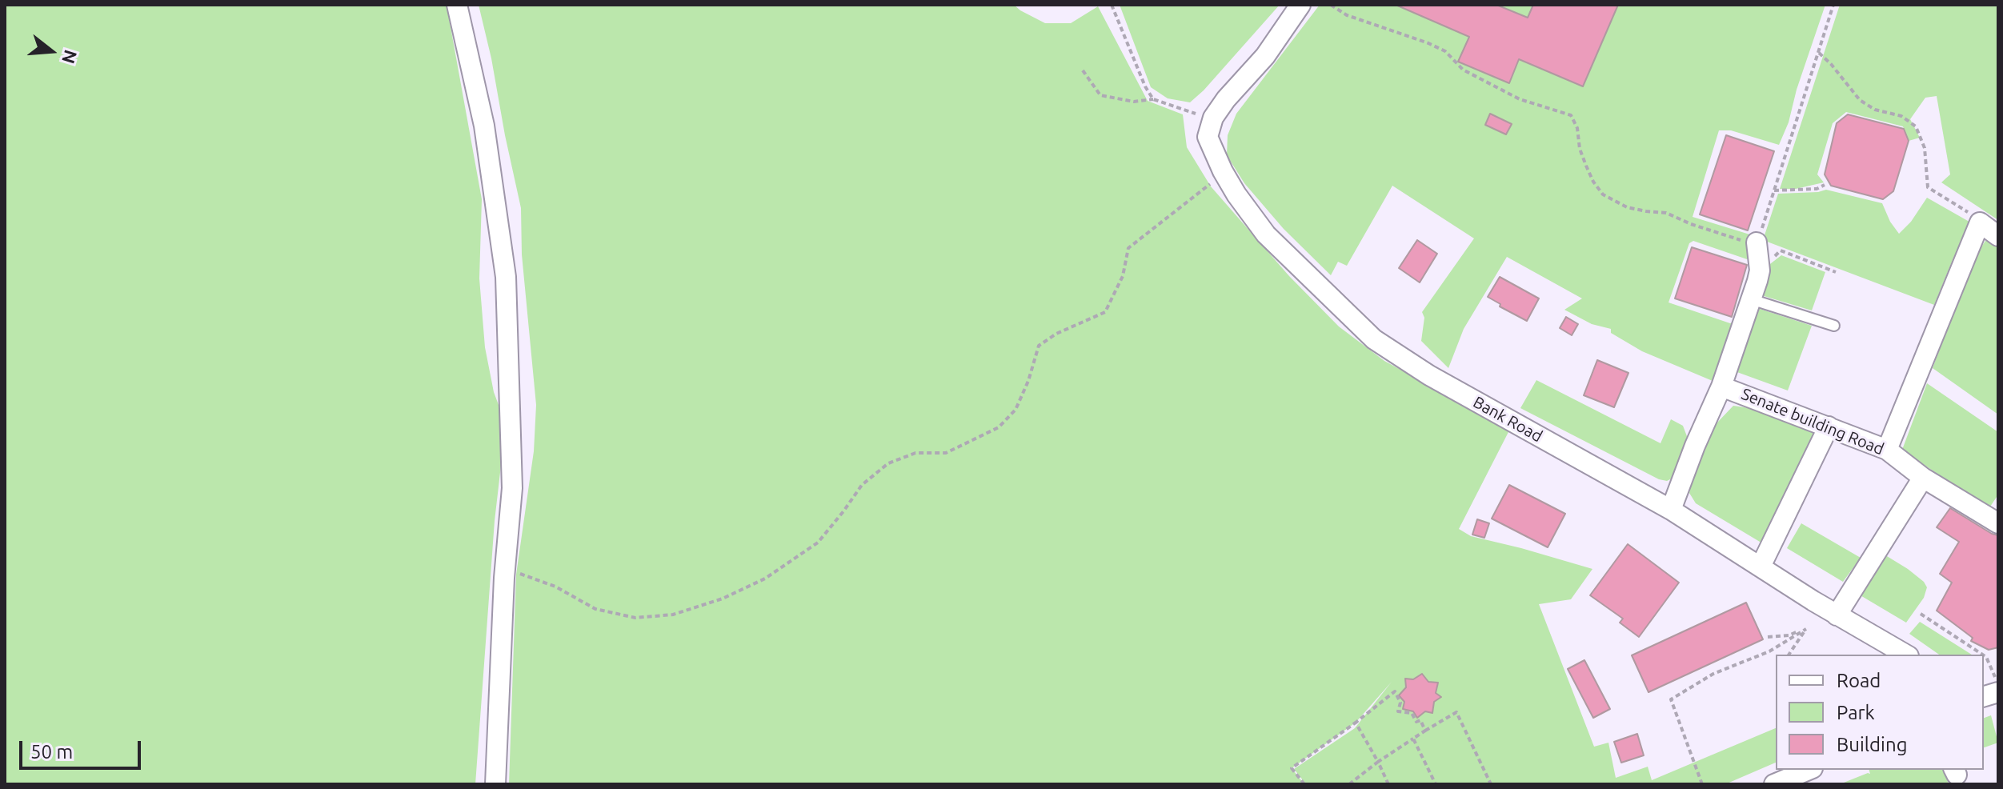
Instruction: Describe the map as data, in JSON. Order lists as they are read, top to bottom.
{
  "streets": {
    "street": ["Bank Road", "Senate building Road"]
  },
  "crossings": [
    ["Bank Road", "Senate building Road"]
  ],
  "legend": ["Road", "Park", "Building"],
  "scale_bar": "50 m",
  "north": "right"
}
